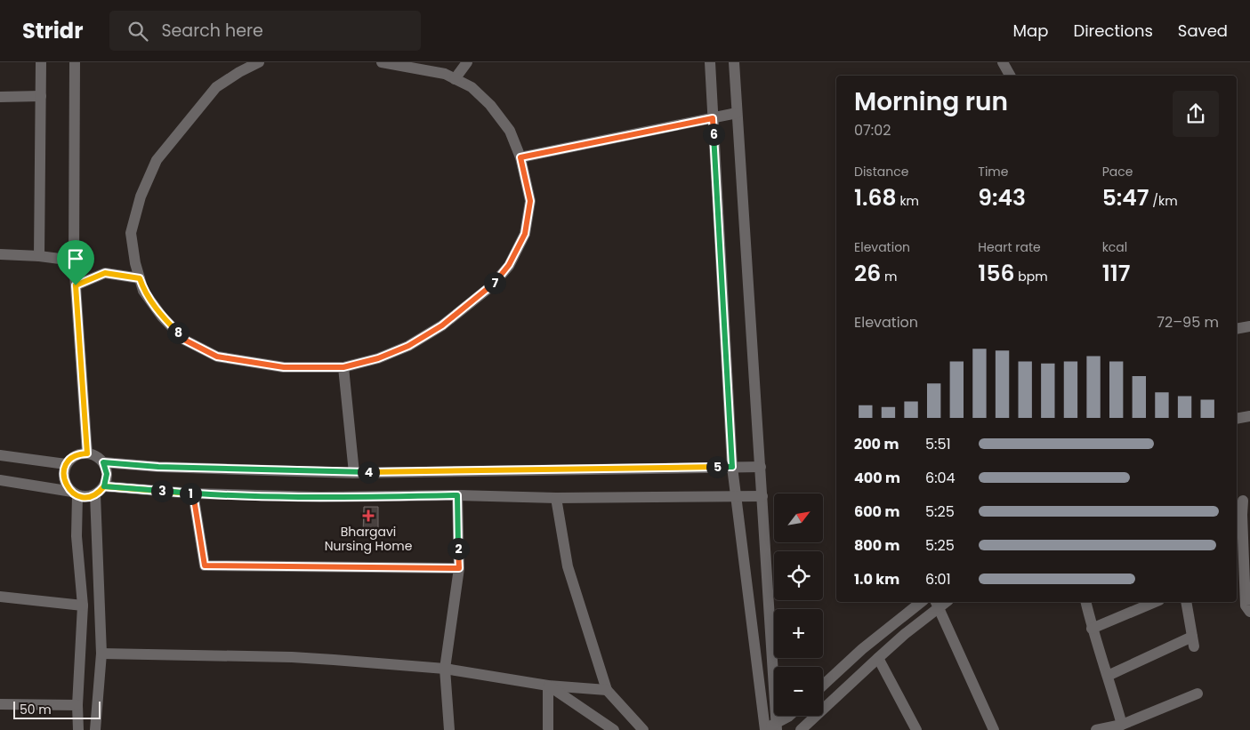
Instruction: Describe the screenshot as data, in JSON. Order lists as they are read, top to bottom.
{
  "places": {
    "health": ["Bhargavi Nursing Home"]
  },
  "scale_bar": "50 m",
  "north": "top right",
  "page": {
    "header": "Stridr",
    "search": "Search here",
    "nav": ["Map", "Directions", "Saved"],
    "heading": ["Morning run", "07:02"],
    "pins": [
      "6",
      "7",
      "8",
      "5",
      "4",
      "3",
      "1",
      "2"
    ],
    "stats": [
      ["Distance", "1.68 km"],
      ["Time", "9:43"],
      ["Pace", "5:47 /km"],
      ["Elevation", "26 m"],
      ["Heart rate", "156 bpm"],
      ["kcal", "117"]
    ],
    "chart": ["Elevation", "72–95 m"],
    "list": [
      {
        "name": "200 m",
        "note": "5:51"
      },
      {
        "name": "400 m",
        "note": "6:04"
      },
      {
        "name": "600 m",
        "note": "5:25"
      },
      {
        "name": "800 m",
        "note": "5:25"
      },
      {
        "name": "1.0 km",
        "note": "6:01"
      }
    ],
    "map_buttons": ["+", "−"],
    "scale": "50 m"
  }
}
